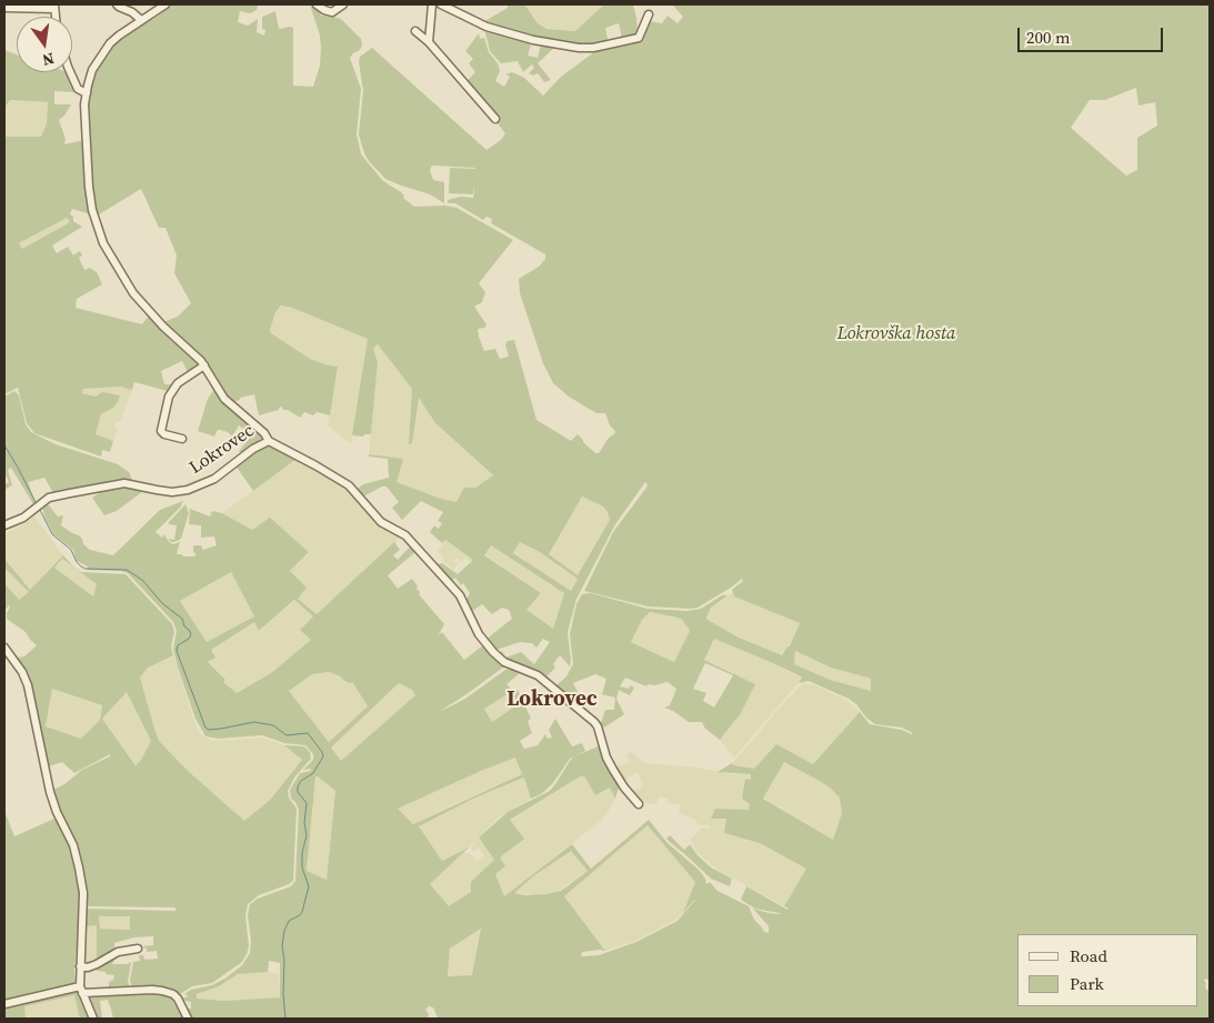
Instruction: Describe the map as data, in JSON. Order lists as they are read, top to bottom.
{
  "streets": {
    "street": ["Lokrovec"]
  },
  "districts": ["Lokrovec"],
  "parks": ["Lokrovška hosta"],
  "legend": ["Road", "Park"],
  "scale_bar": "200 m",
  "north": "bottom"
}
